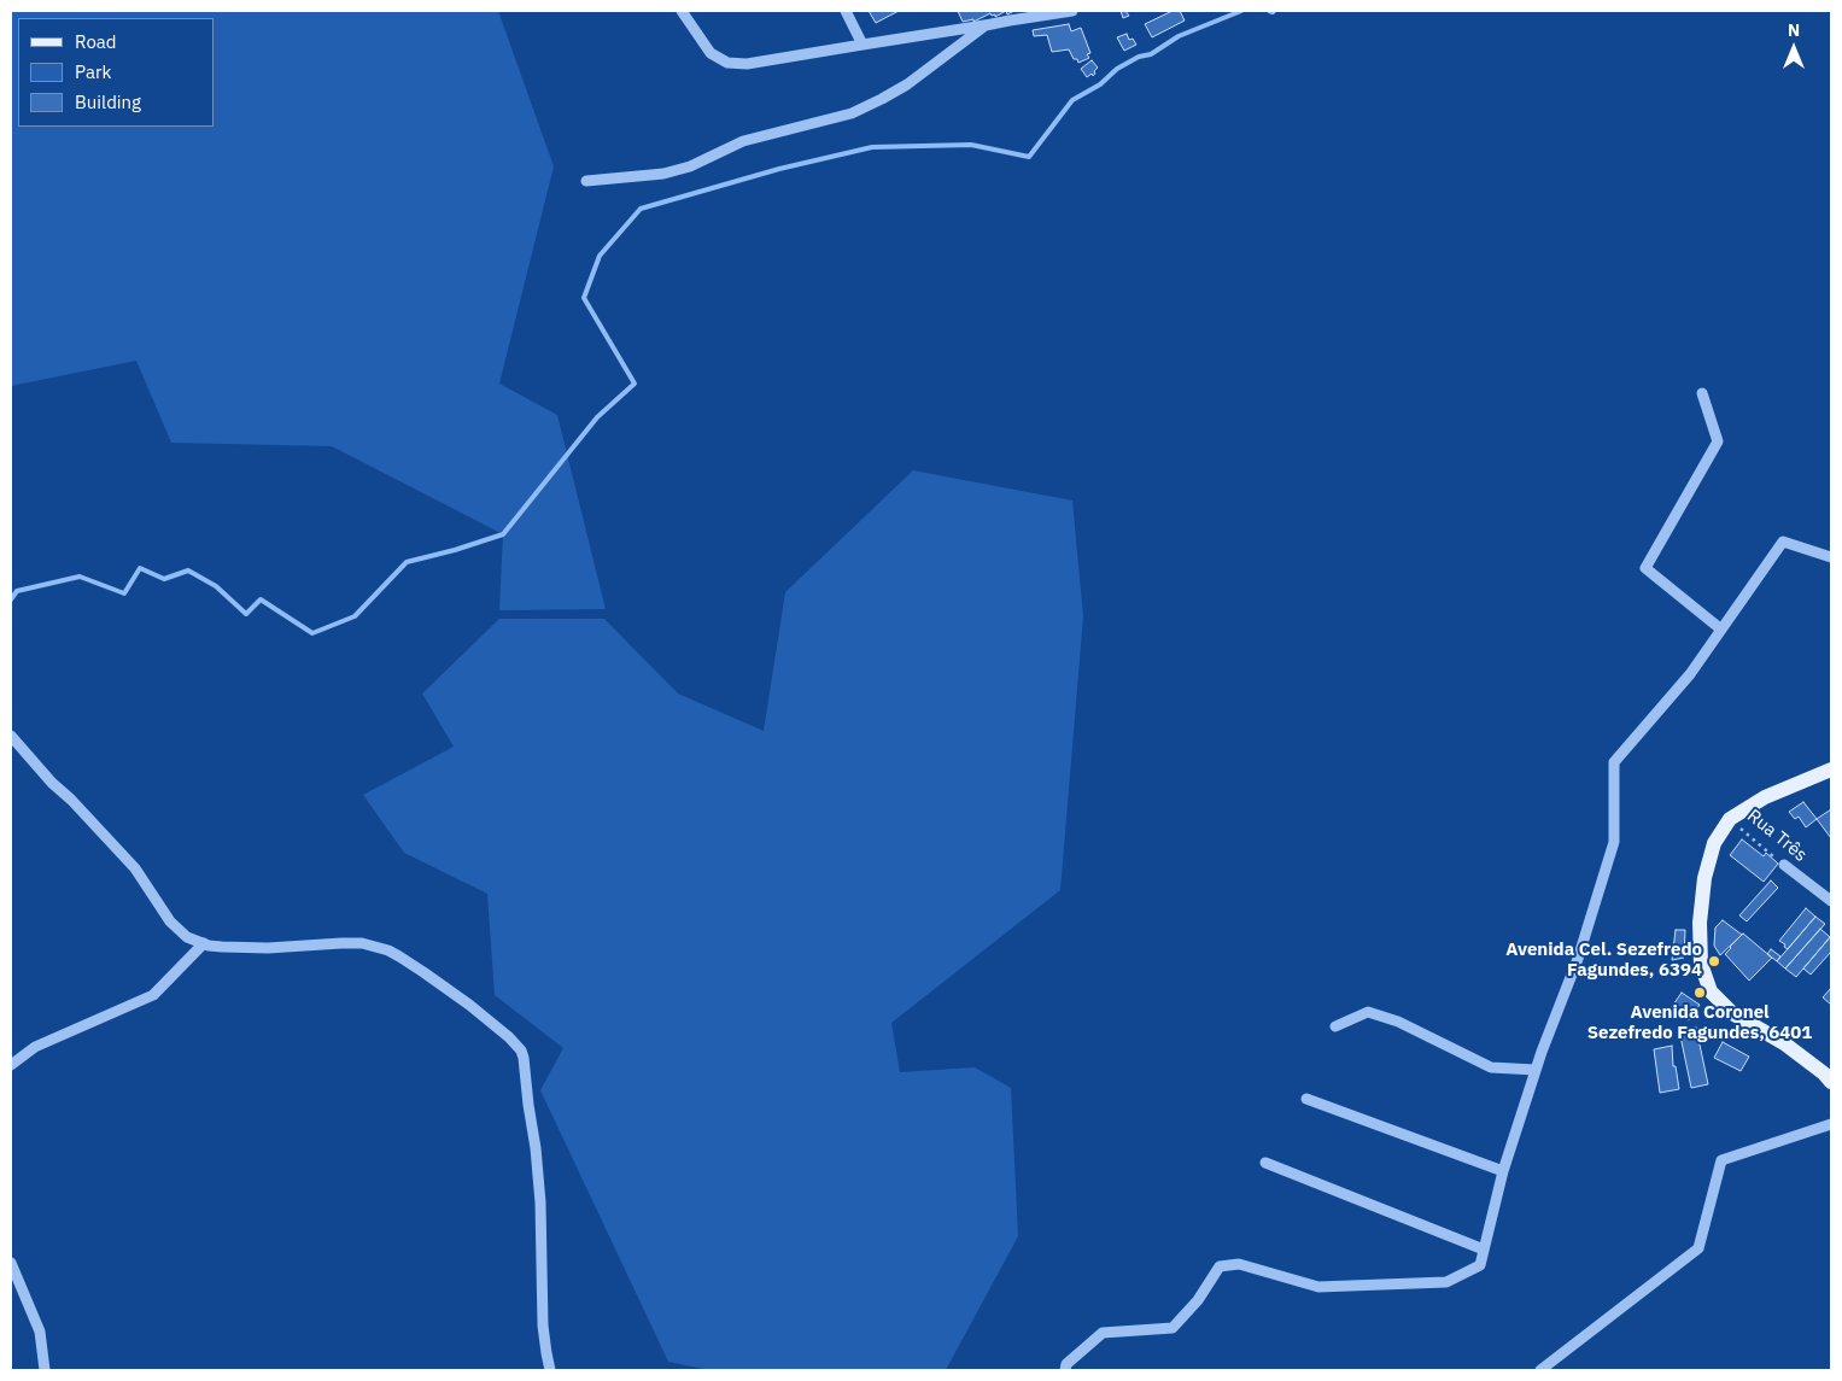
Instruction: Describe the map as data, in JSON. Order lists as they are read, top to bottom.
{
  "streets": {
    "street": ["Rua Três"]
  },
  "places": ["Avenida Cel. Sezefredo Fagundes, 6394", "Avenida Coronel Sezefredo Fagundes, 6401"],
  "legend": ["Road", "Park", "Building"],
  "north": "top"
}
